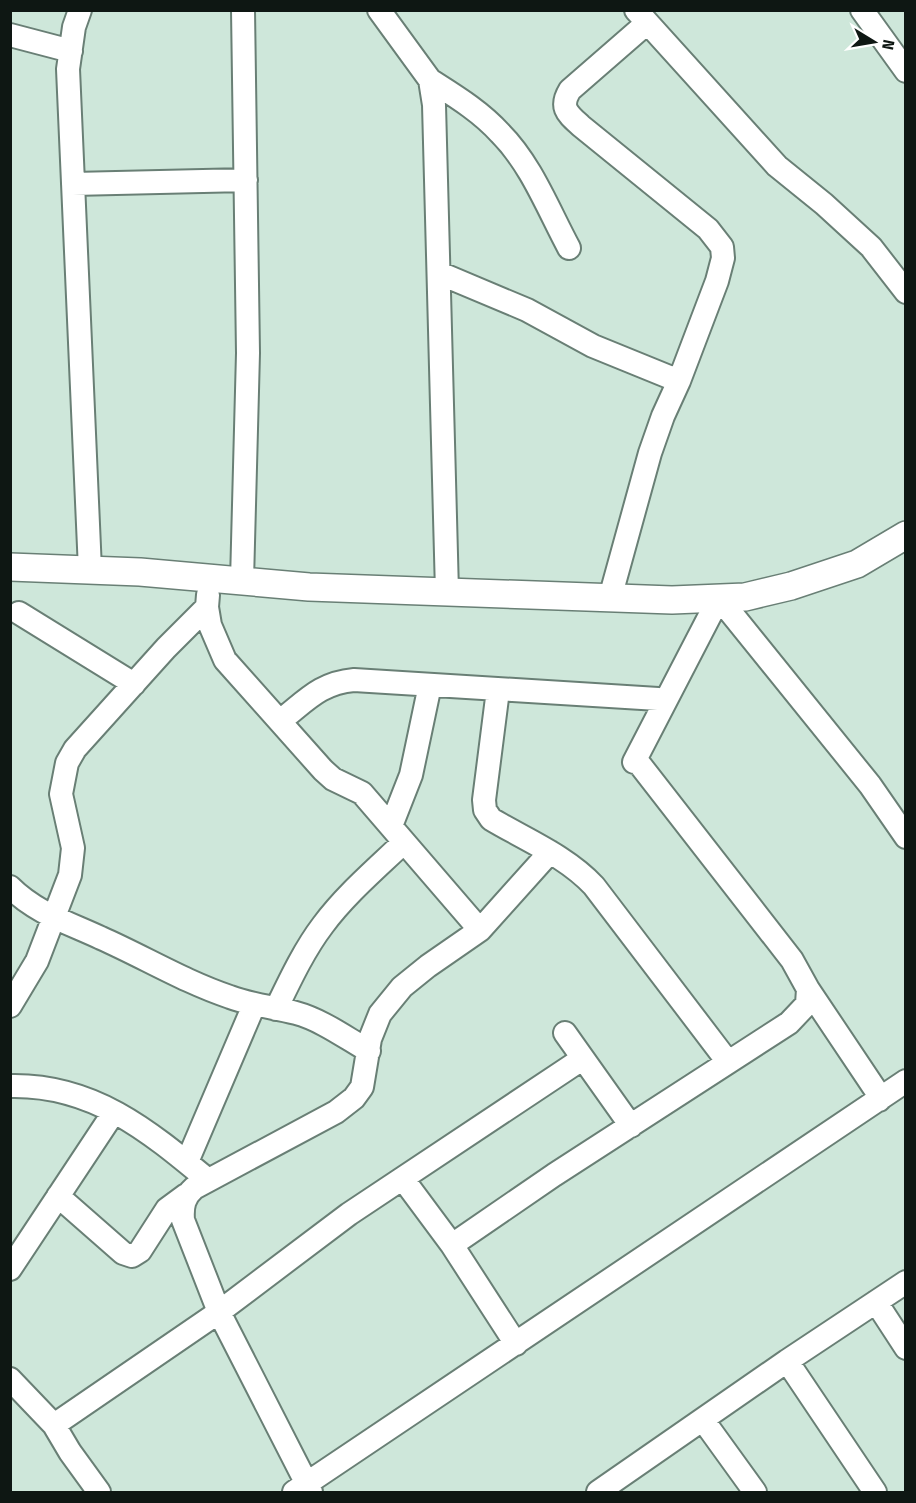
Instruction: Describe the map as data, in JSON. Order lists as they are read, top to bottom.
{
  "north": "right"
}
